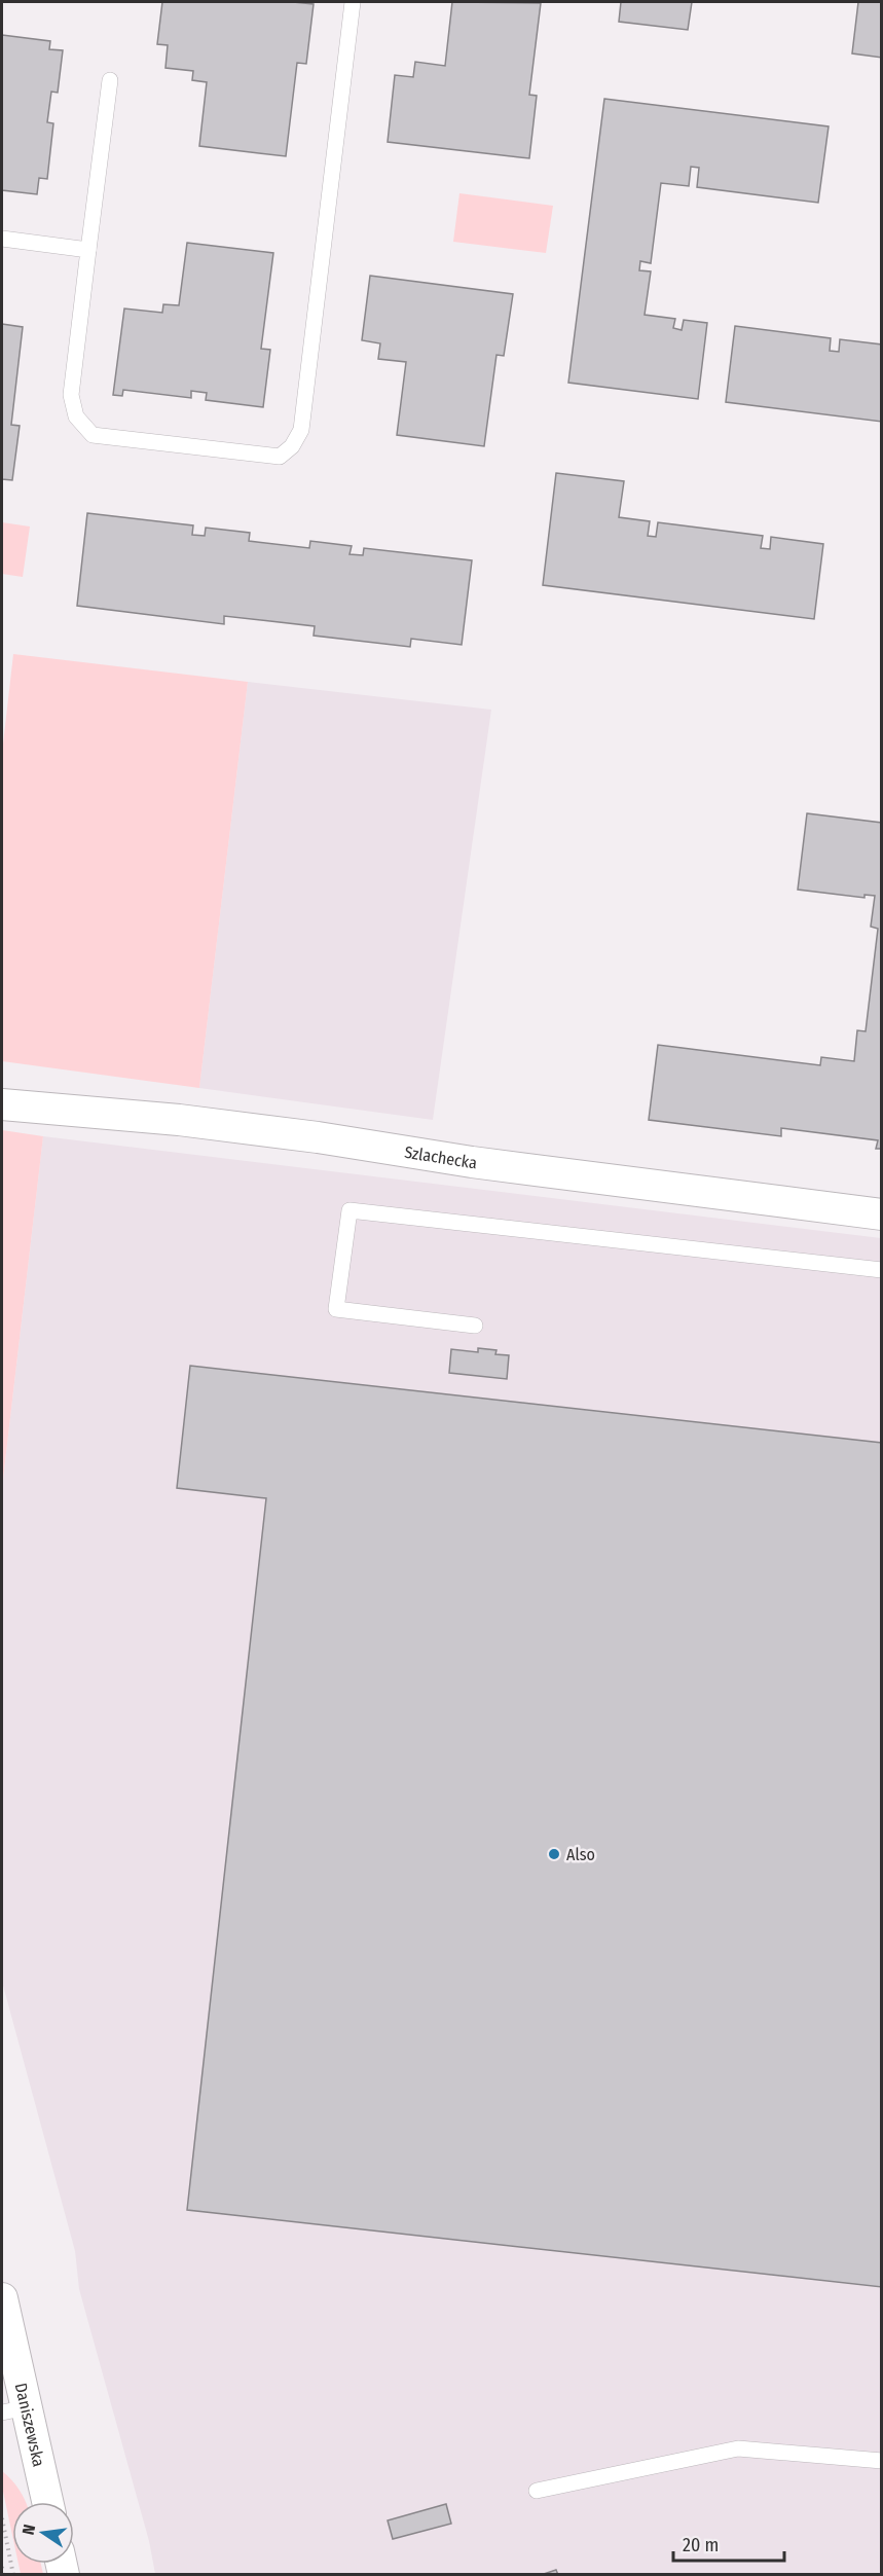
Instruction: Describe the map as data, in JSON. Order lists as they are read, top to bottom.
{
  "streets": {
    "street": ["Szlachecka", "Daniszewska"]
  },
  "places": ["Also"],
  "scale_bar": "20 m",
  "north": "left"
}
